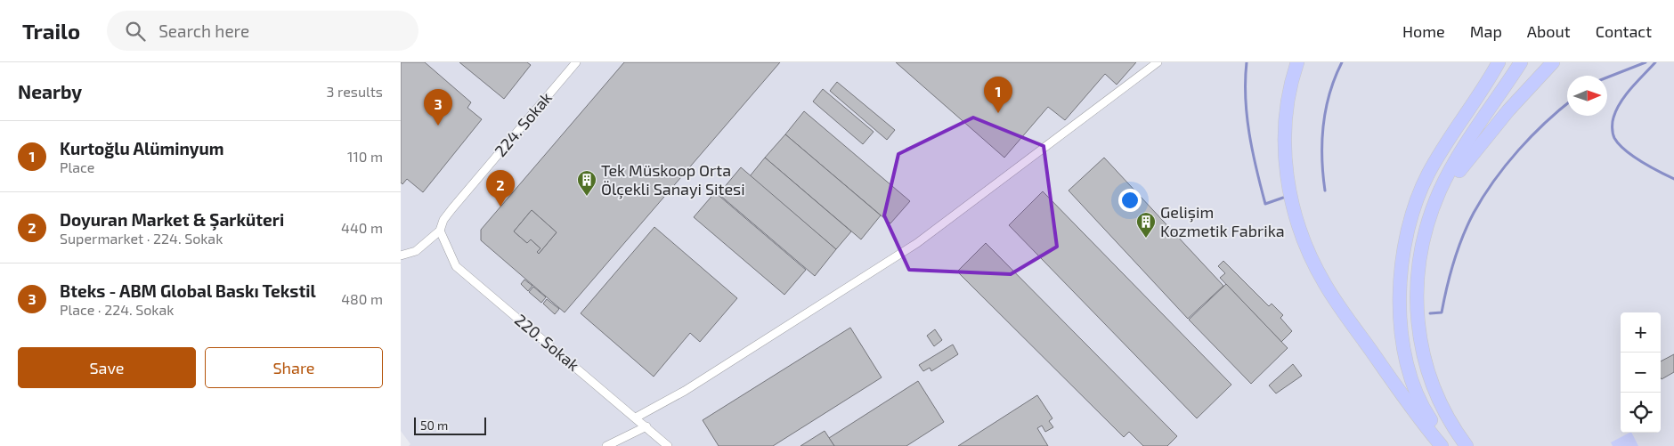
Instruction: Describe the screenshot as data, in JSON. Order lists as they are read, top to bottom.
{
  "streets": {
    "street": ["224. Sokak", "220. Sokak"]
  },
  "crossings": [
    ["224. Sokak", "220. Sokak"]
  ],
  "places": {
    "building": ["Tek Müskoop Orta Ölçekli Sanayi Sitesi", "Gelişim Kozmetik Fabrika"]
  },
  "scale_bar": "50 m",
  "north": "right",
  "page": {
    "header": "Trailo",
    "search": "Search here",
    "nav": [
      "Home",
      "Map",
      "About",
      "Contact"
    ],
    "heading": ["Nearby", "3 results"],
    "pins": ["1", "3", "2"],
    "list": [
      {
        "mark": "1",
        "name": "Kurtoğlu Alüminyum",
        "note": "Place",
        "value": "110 m"
      },
      {
        "mark": "2",
        "name": "Doyuran Market & Şarküteri",
        "note": "Supermarket · 224. Sokak",
        "value": "440 m"
      },
      {
        "mark": "3",
        "name": "Bteks - ABM Global Baskı Tekstil",
        "note": "Place · 224. Sokak",
        "value": "480 m"
      }
    ],
    "map_buttons": ["+", "−"],
    "buttons": ["Save", "Share"],
    "scale": "50 m"
  }
}
